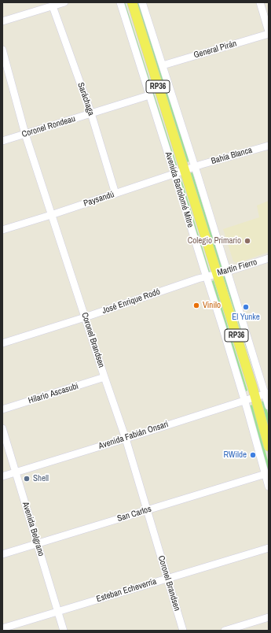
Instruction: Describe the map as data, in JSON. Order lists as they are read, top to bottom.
{
  "streets": {
    "main road": ["RP36", "Avenida Bartolomé Mitre"],
    "street": [
      "General Pirán",
      "Saráchaga",
      "Coronel Rondeau",
      "Bahía Blanca",
      "Paysandú",
      "Martín Fierro",
      "José Enrique Rodó",
      "Coronel Brandsen",
      "Hilario Ascasubi",
      "Avenida Fabián Onsari",
      "San Carlos",
      "Avenida Belgrano",
      "Esteban Echeverría"
    ]
  },
  "crossings": [
    ["Saráchaga", "Coronel Rondeau"],
    ["Saráchaga", "Paysandú"],
    ["Coronel Rondeau", "Avenida Bartolomé Mitre"],
    ["Coronel Rondeau", "Coronel Brandsen"],
    ["Bahía Blanca", "Paysandú"],
    ["Avenida Bartolomé Mitre", "Paysandú"],
    ["Avenida Bartolomé Mitre", "Martín Fierro"],
    ["Avenida Bartolomé Mitre", "José Enrique Rodó"],
    ["Avenida Bartolomé Mitre", "Avenida Fabián Onsari"],
    ["Avenida Bartolomé Mitre", "San Carlos"],
    ["Paysandú", "Coronel Brandsen"],
    ["Martín Fierro", "José Enrique Rodó"],
    ["José Enrique Rodó", "Coronel Brandsen"],
    ["Coronel Brandsen", "Hilario Ascasubi"],
    ["Coronel Brandsen", "Avenida Fabián Onsari"],
    ["Coronel Brandsen", "San Carlos"],
    ["Coronel Brandsen", "Esteban Echeverría"],
    ["Avenida Fabián Onsari", "Avenida Belgrano"],
    ["San Carlos", "Avenida Belgrano"],
    ["Avenida Belgrano", "Esteban Echeverría"]
  ],
  "places": [
    "Colegio Primario",
    "Vinilo",
    "El Yunke",
    "RWilde",
    "Shell"
  ]
}
